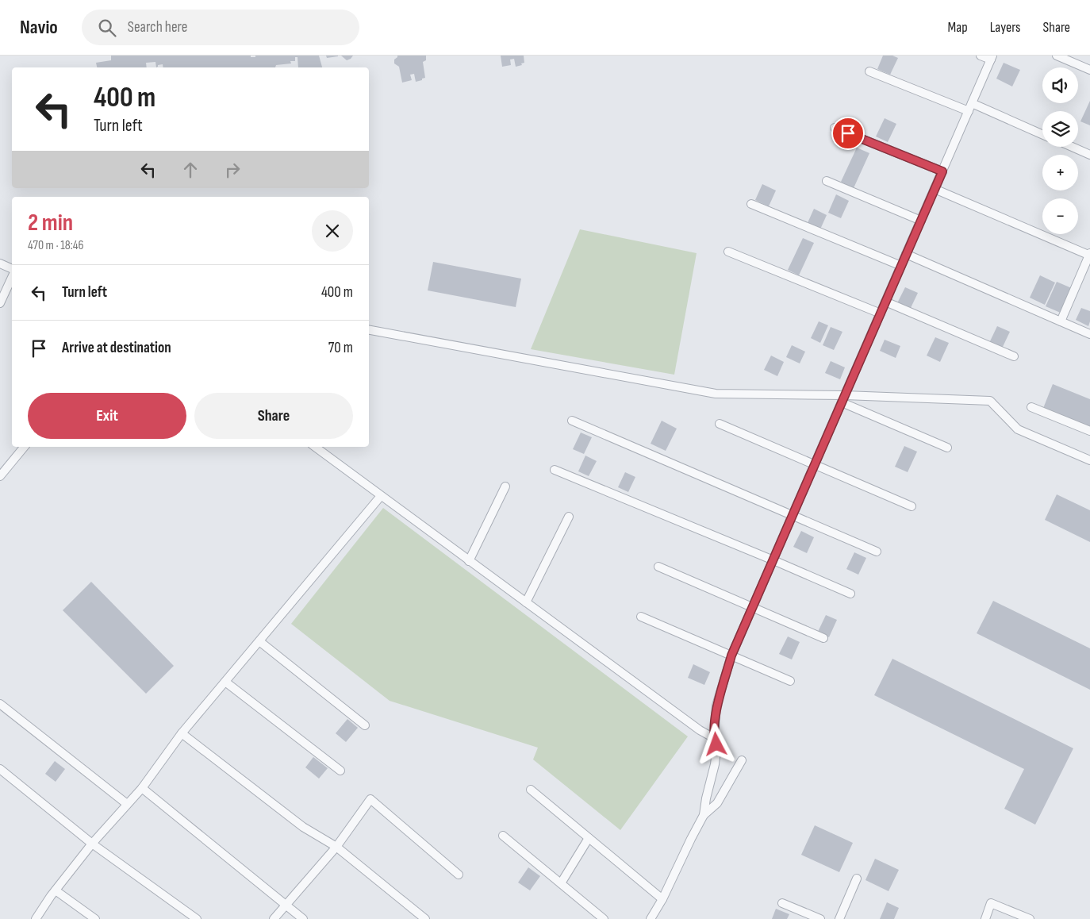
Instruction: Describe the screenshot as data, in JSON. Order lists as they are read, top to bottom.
{
  "page": {
    "header": "Navio",
    "search": "Search here",
    "nav": ["Map", "Layers", "Share"],
    "map_buttons": ["+", "−"],
    "turn": ["400 m", "Turn left"],
    "heading": ["2 min", "470 m · 18:46"],
    "list": [
      {
        "name": "Turn left",
        "value": "400 m"
      },
      {
        "name": "Arrive at destination",
        "value": "70 m"
      }
    ],
    "buttons": ["Exit", "Share"]
  }
}
